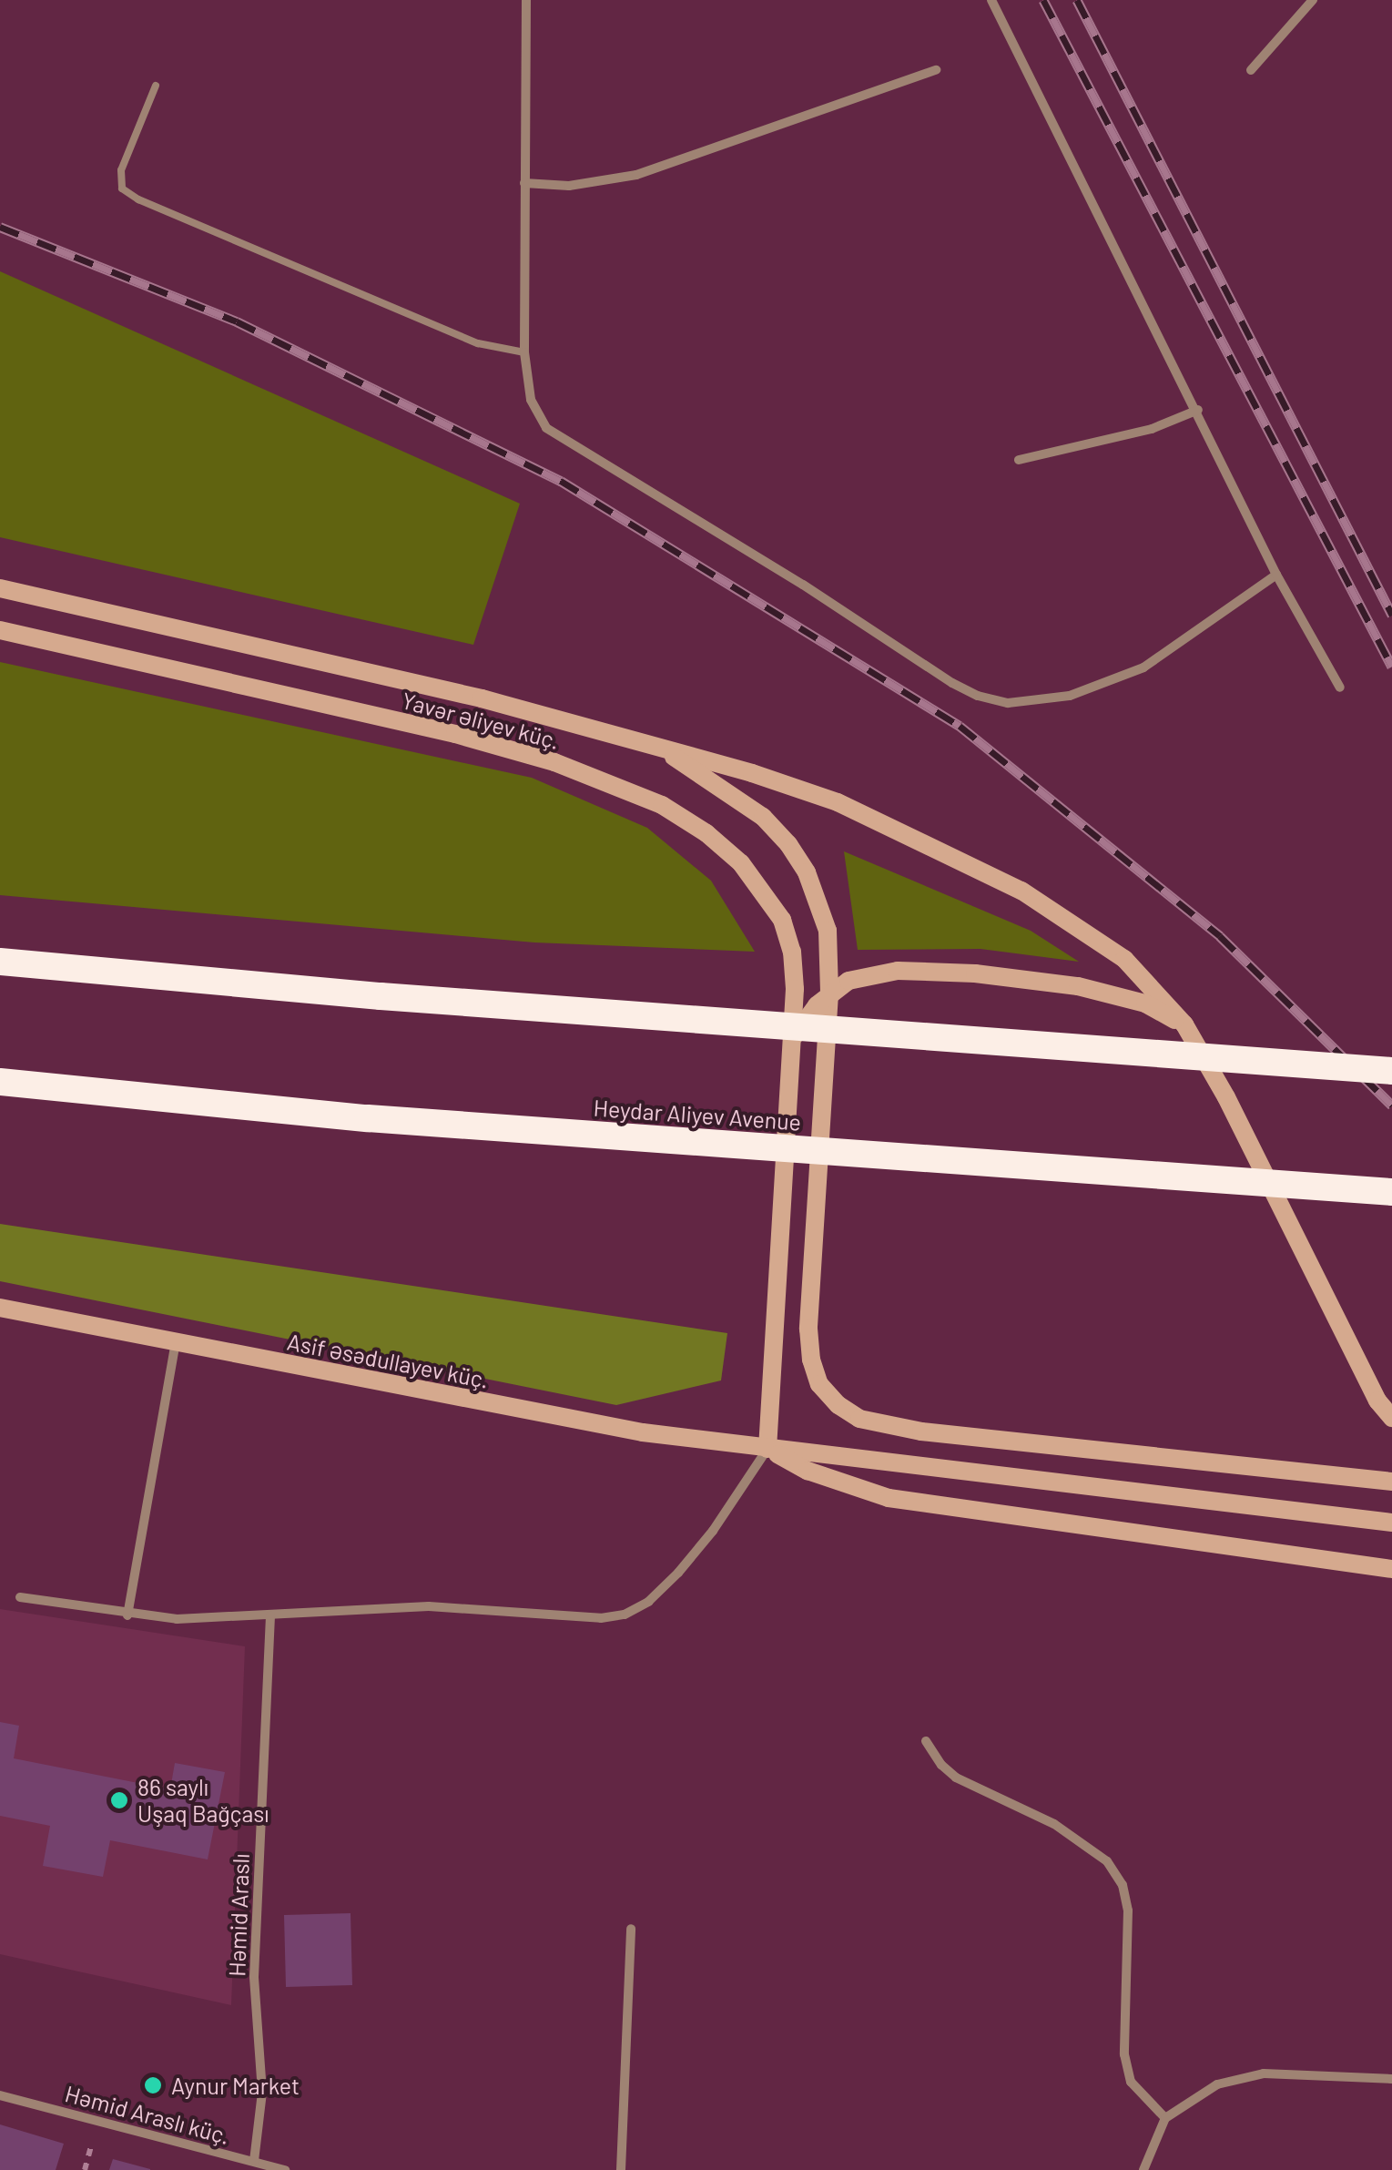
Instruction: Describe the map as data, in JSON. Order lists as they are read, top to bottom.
{
  "streets": {
    "highway": ["Heydar Aliyev Avenue"],
    "main road": ["Yavər Əliyev küç.", "Asif Əsədullayev küç."],
    "street": ["Həmid Araslı", "Həmid Araslı küç."]
  },
  "crossings": [
    ["Yavər Əliyev küç.", "Asif Əsədullayev küç."],
    ["Həmid Araslı", "Həmid Araslı küç."]
  ],
  "places": ["86 saylı Uşaq Bağçası", "Aynur Market"]
}
